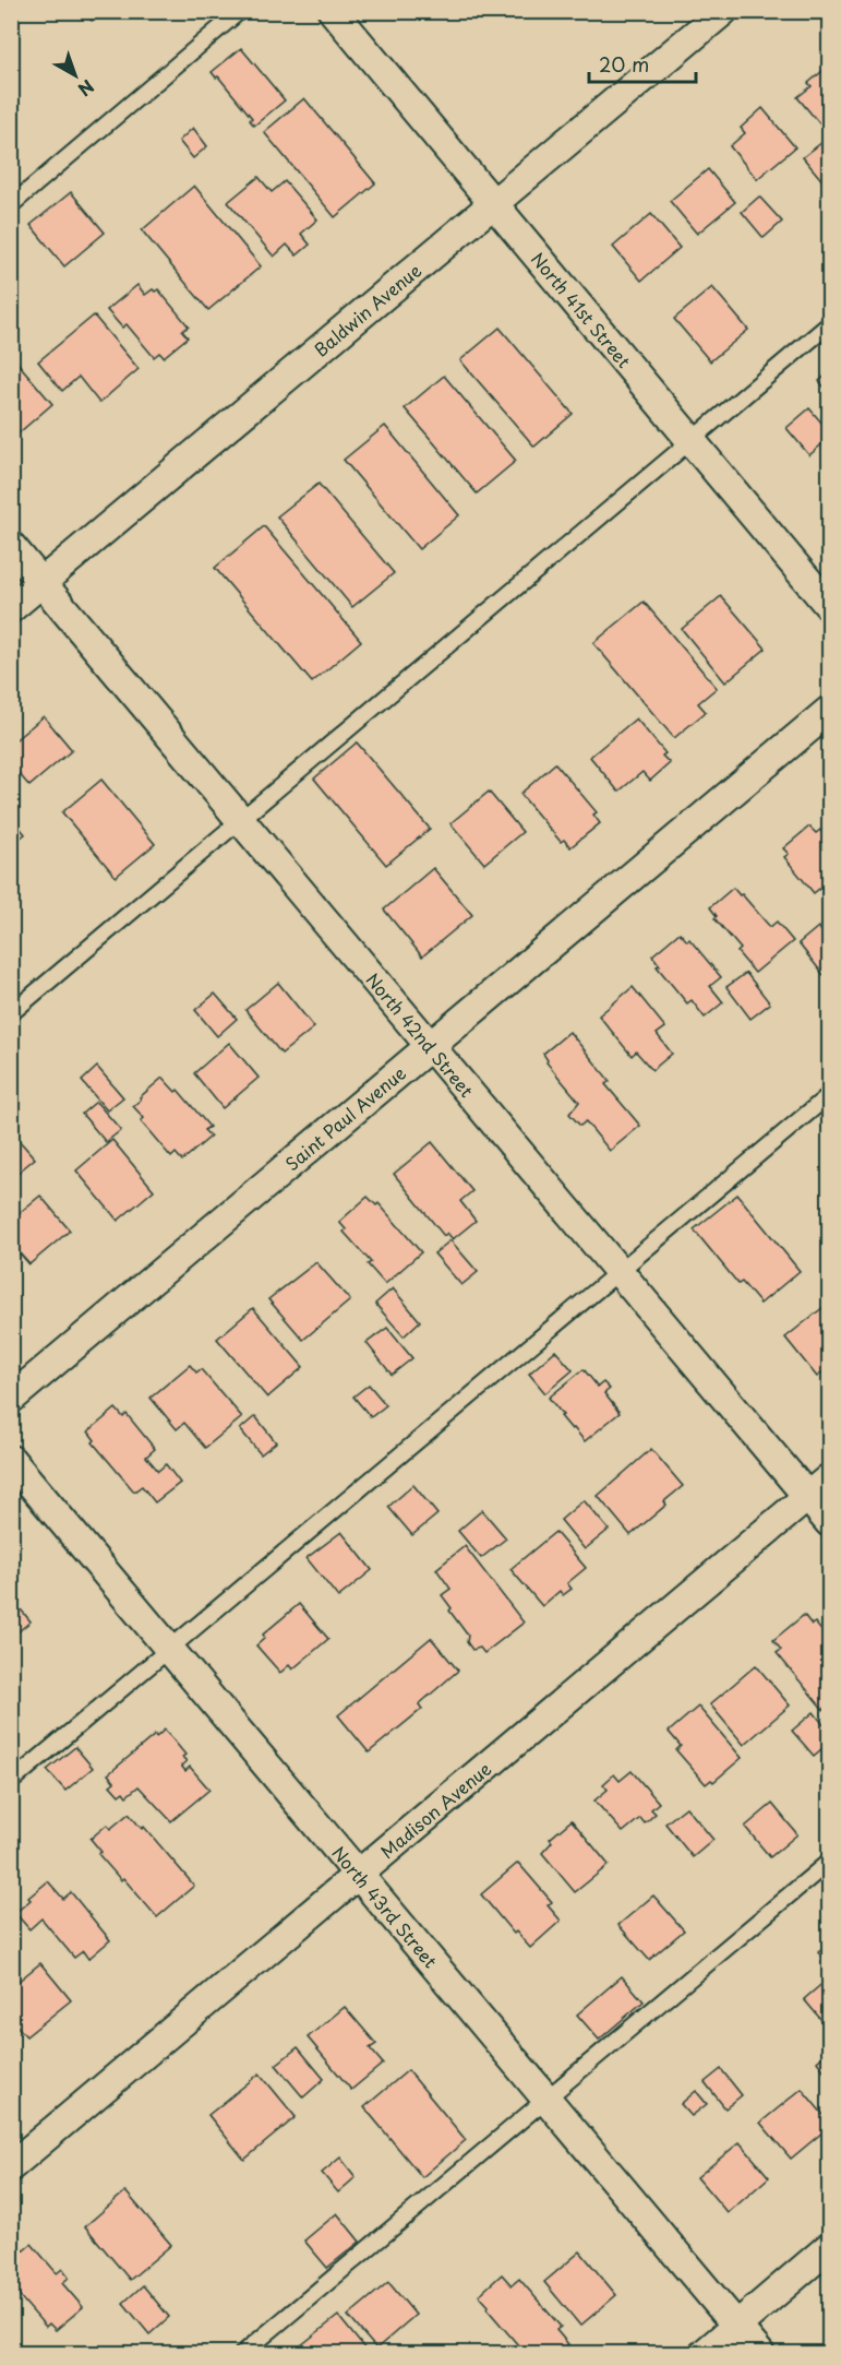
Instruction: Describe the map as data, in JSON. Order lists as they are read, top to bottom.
{
  "streets": {
    "street": [
      "North 41st Street",
      "Baldwin Avenue",
      "North 42nd Street",
      "Saint Paul Avenue",
      "Madison Avenue",
      "North 43rd Street"
    ]
  },
  "crossings": [
    ["North 41st Street", "Baldwin Avenue"],
    ["Baldwin Avenue", "North 42nd Street"],
    ["North 42nd Street", "Saint Paul Avenue"],
    ["North 42nd Street", "Madison Avenue"],
    ["Madison Avenue", "North 43rd Street"]
  ],
  "scale_bar": "20 m",
  "north": "bottom right"
}
